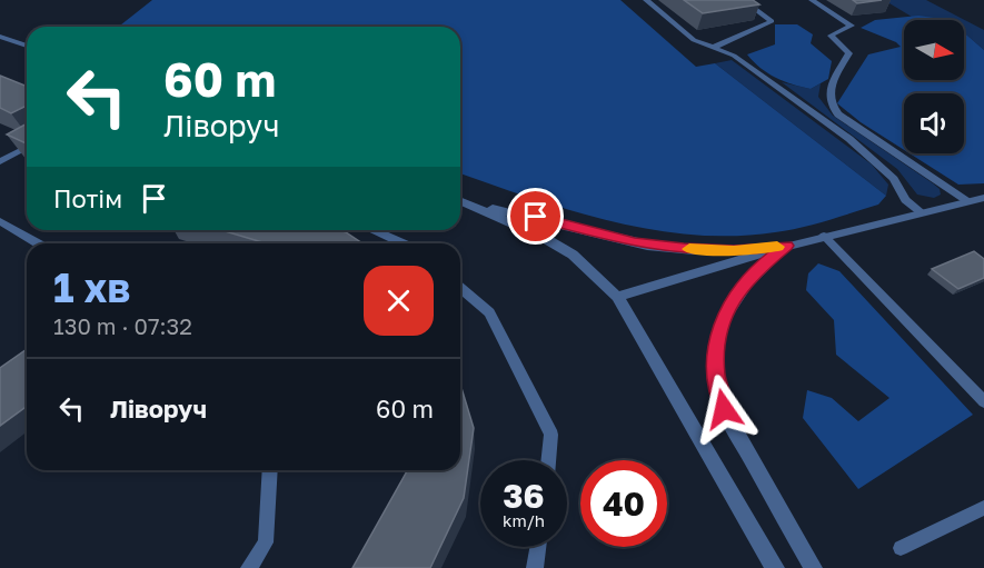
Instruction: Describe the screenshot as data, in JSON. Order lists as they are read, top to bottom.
{
  "north": "right",
  "page": {
    "turn": ["60 m", "Ліворуч"],
    "then": "Потім",
    "heading": ["1 хв", "130 m · 07:32"],
    "list": [
      {
        "name": "Ліворуч",
        "value": "60 m"
      }
    ],
    "speed": "36 km/h",
    "limit": "40"
  }
}
